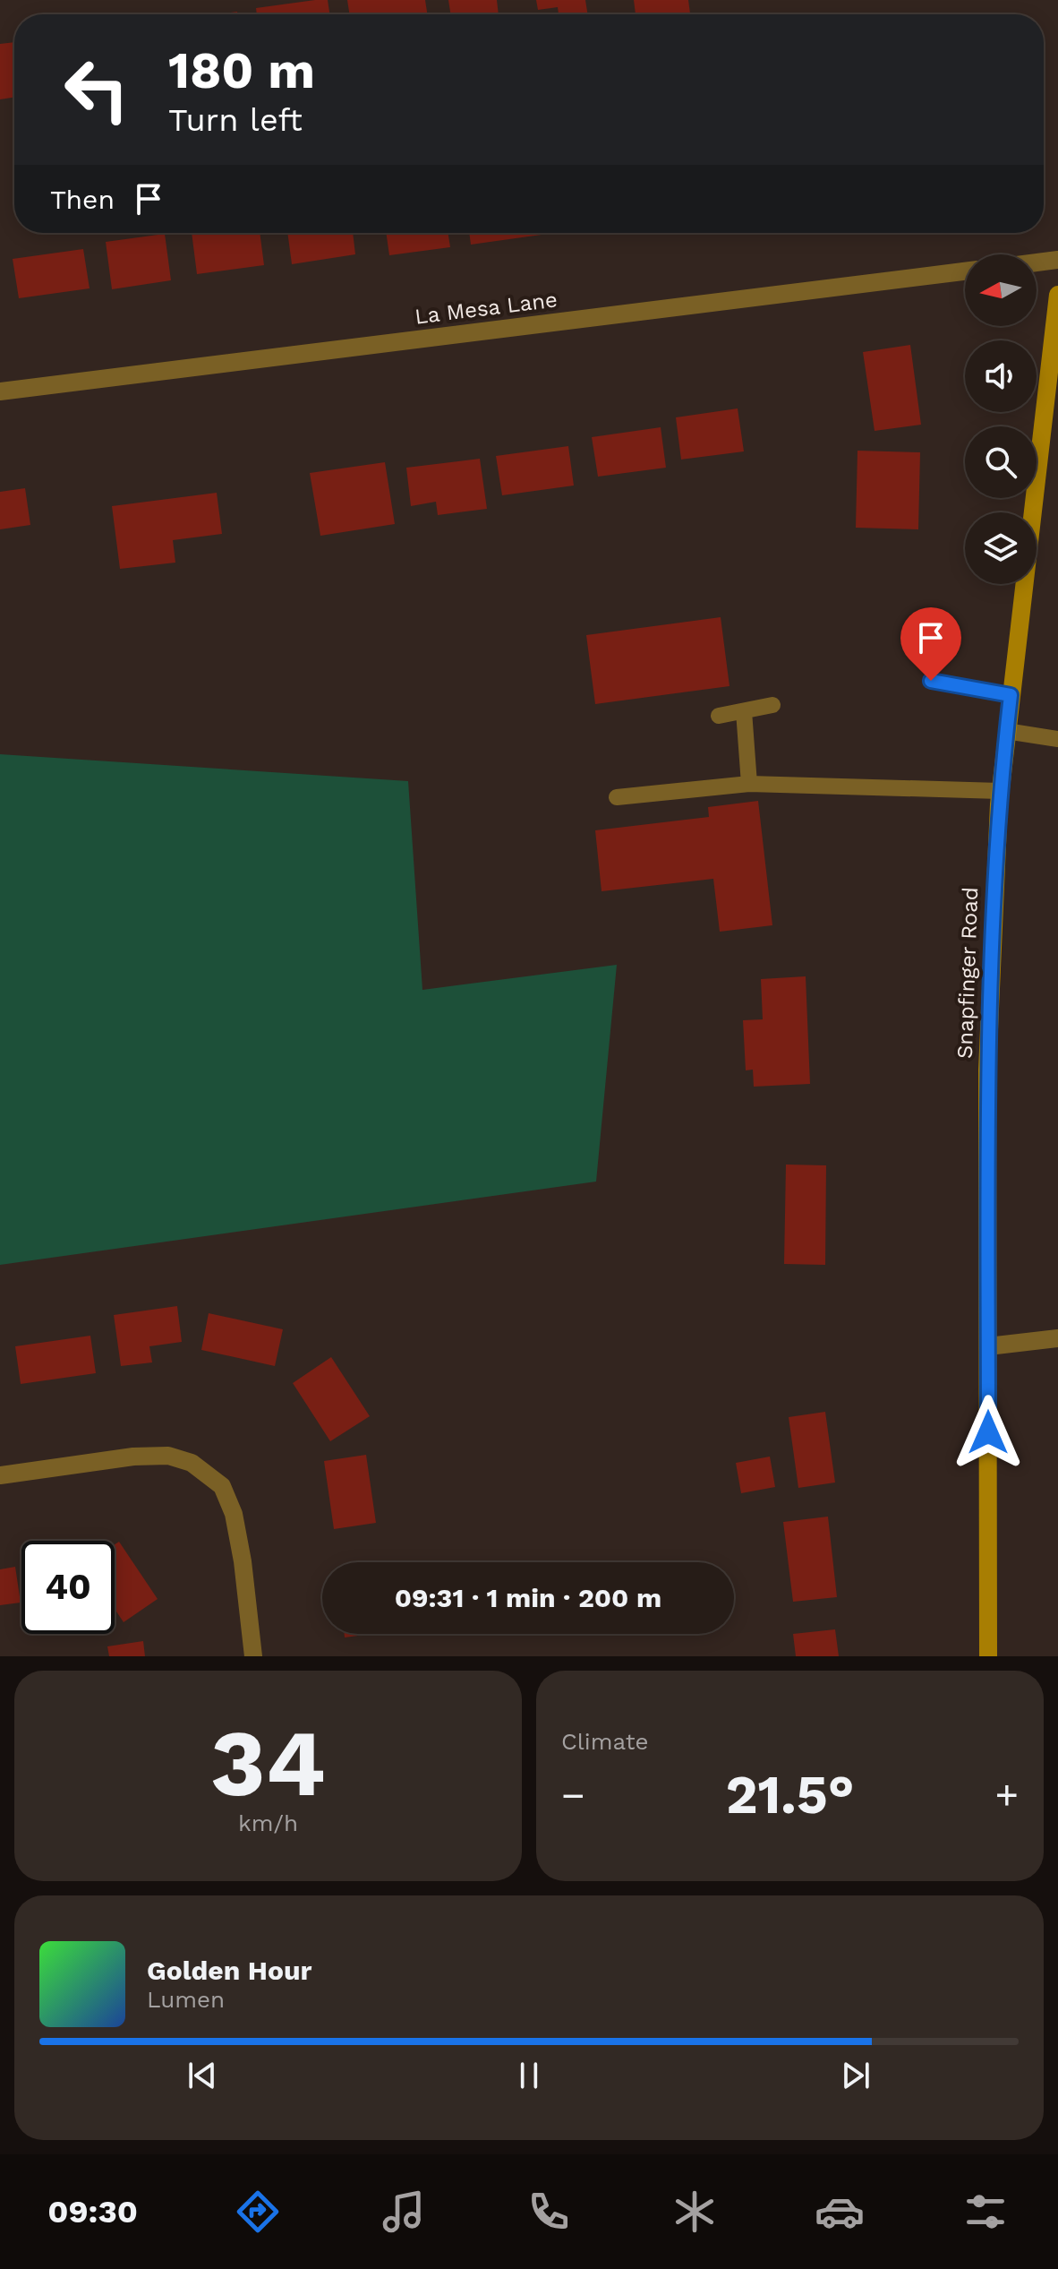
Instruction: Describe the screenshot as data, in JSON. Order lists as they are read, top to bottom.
{
  "streets": {
    "street": ["La Mesa Lane", "Snapfinger Road"]
  },
  "north": "left",
  "page": {
    "turn": ["180 m", "Turn left"],
    "then": "Then",
    "limit": "40",
    "trip": "09:31 · 1 min · 200 m",
    "tile": [
      ["34", "km/h"],
      "Climate"
    ],
    "heat": ["−", "21.5°", "+"],
    "song": ["Golden Hour", "Lumen"],
    "tabs": "09:30"
  }
}
